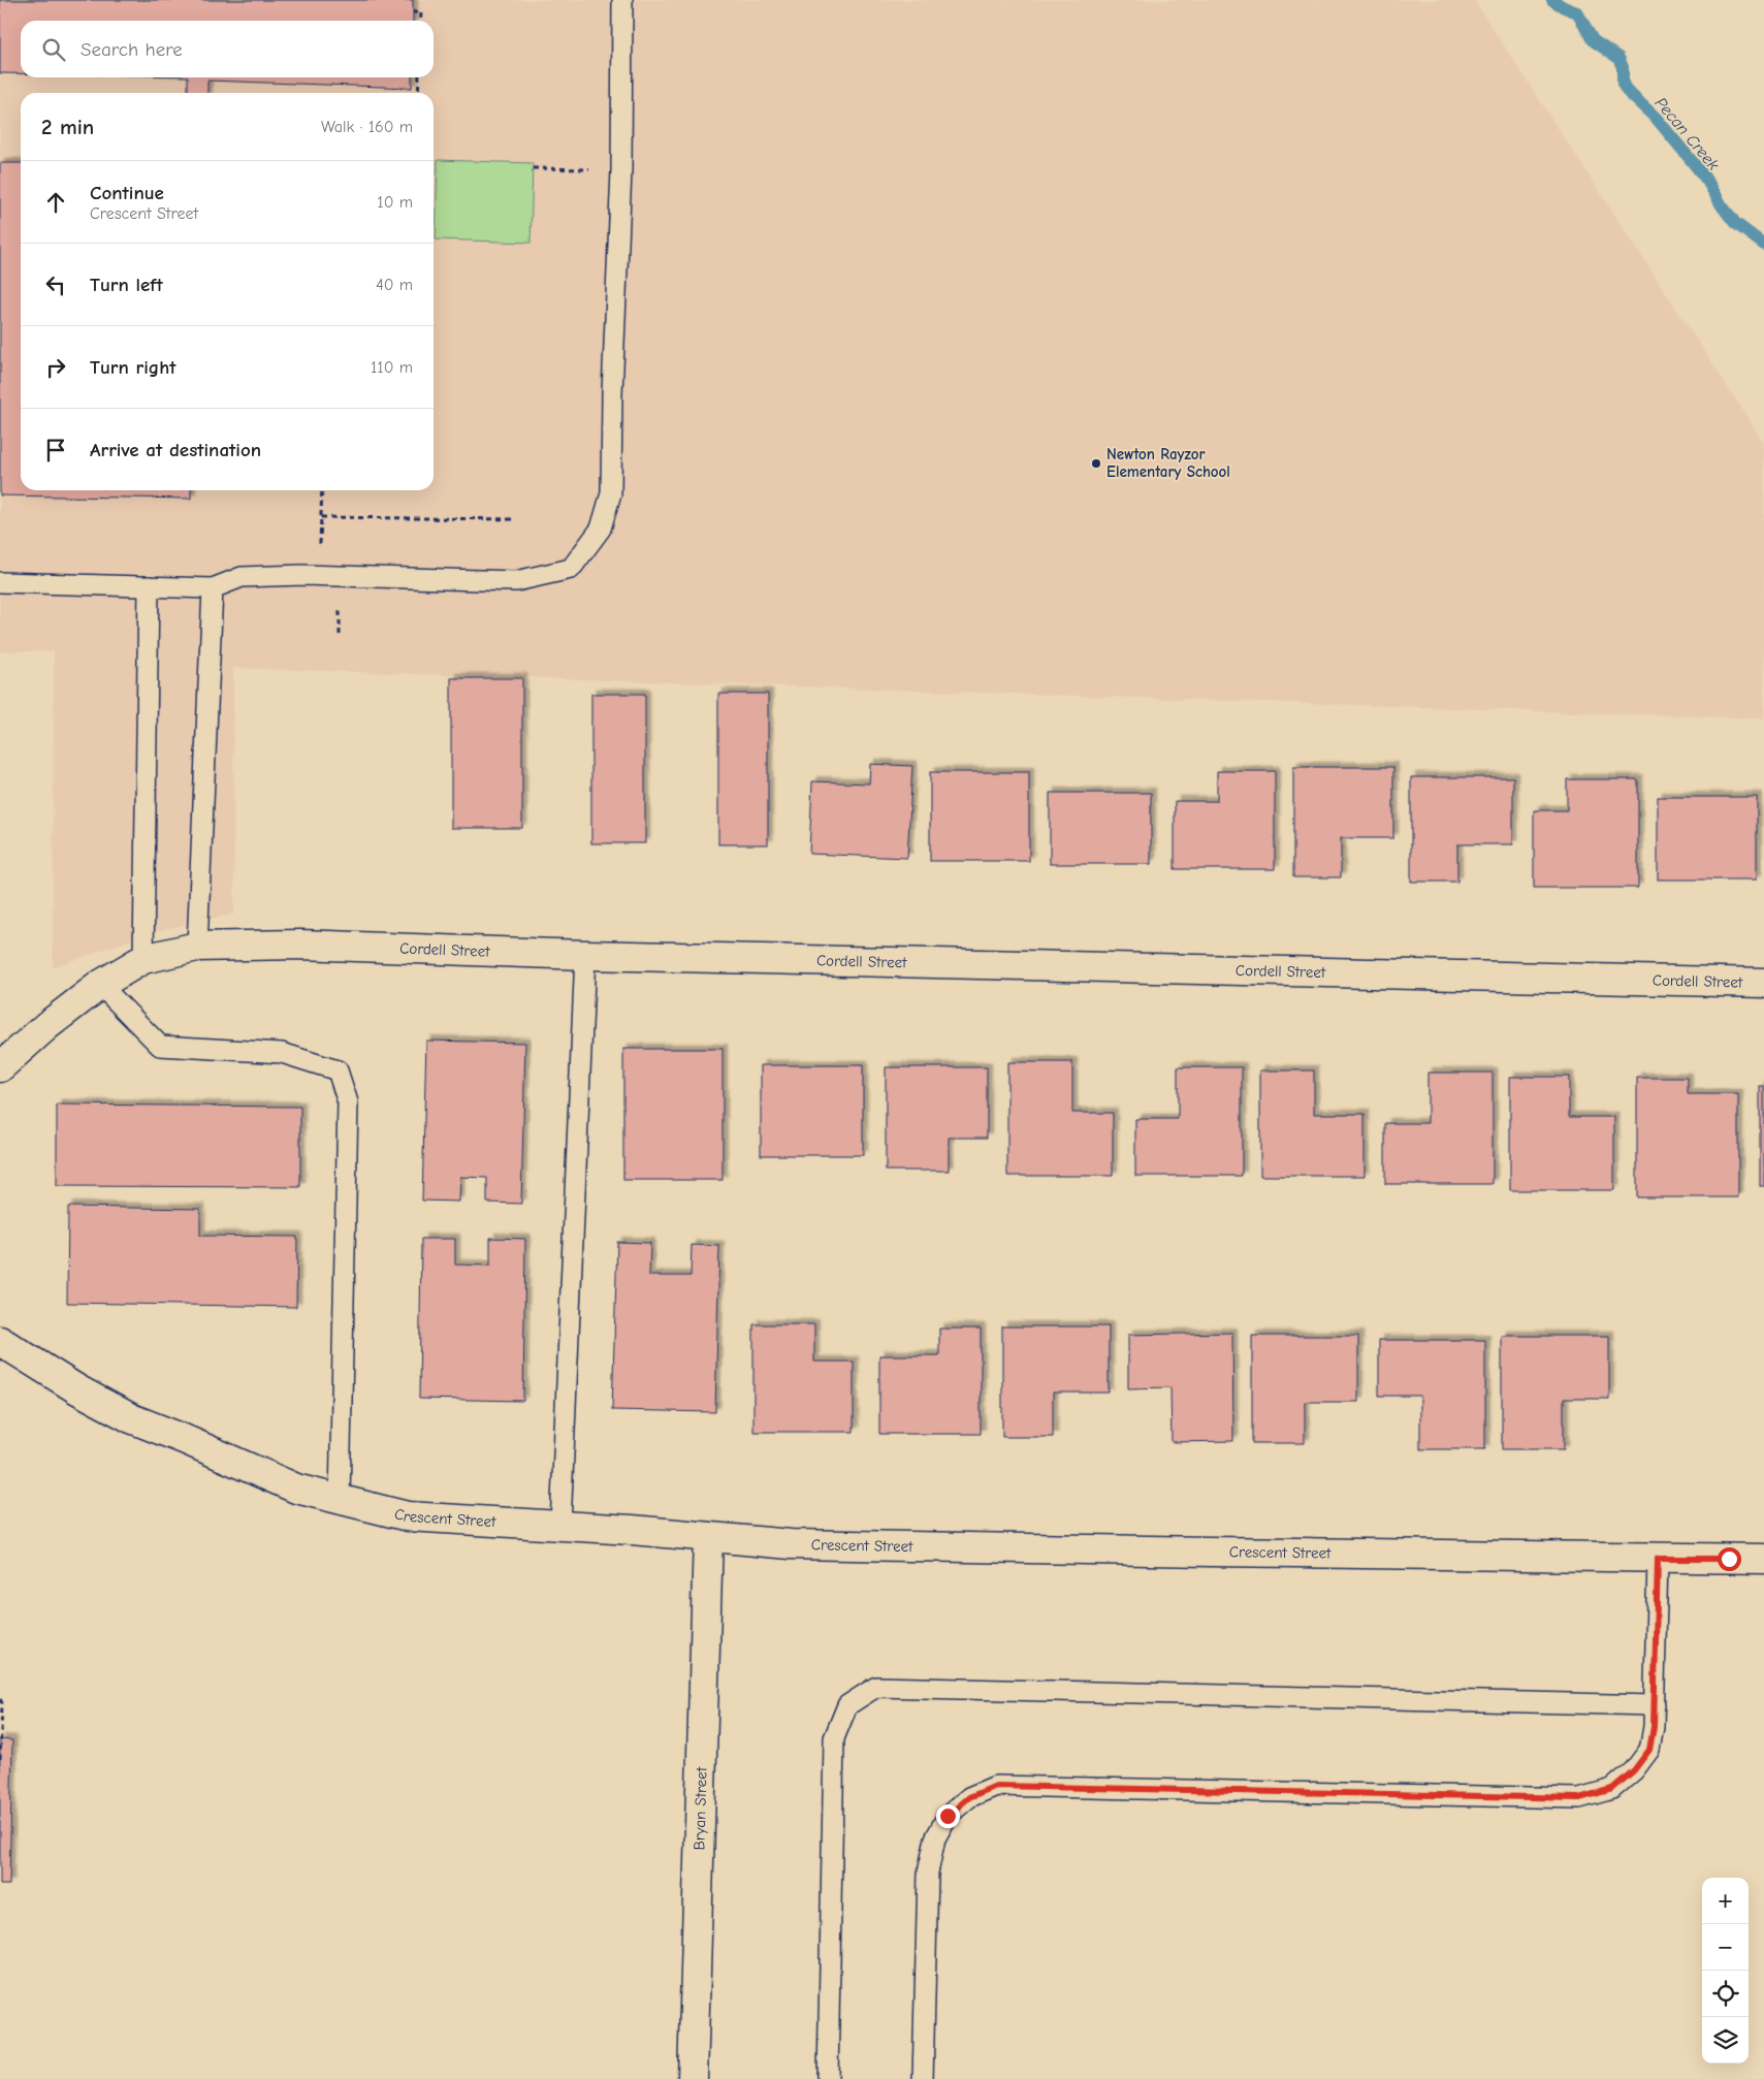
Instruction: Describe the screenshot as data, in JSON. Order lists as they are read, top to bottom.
{
  "streets": {
    "street": ["Cordell Street", "Crescent Street", "Bryan Street"]
  },
  "crossings": [
    ["Crescent Street", "Bryan Street"]
  ],
  "water": ["Pecan Creek"],
  "places": ["Newton Rayzor Elementary School"],
  "page": {
    "search": "Search here",
    "heading": ["2 min", "Walk · 160 m"],
    "list": [
      ["Continue", "Crescent Street", "10 m"],
      ["Turn left", "40 m"],
      ["Turn right", "110 m"],
      "Arrive at destination"
    ],
    "map_buttons": ["+", "−"]
  }
}
